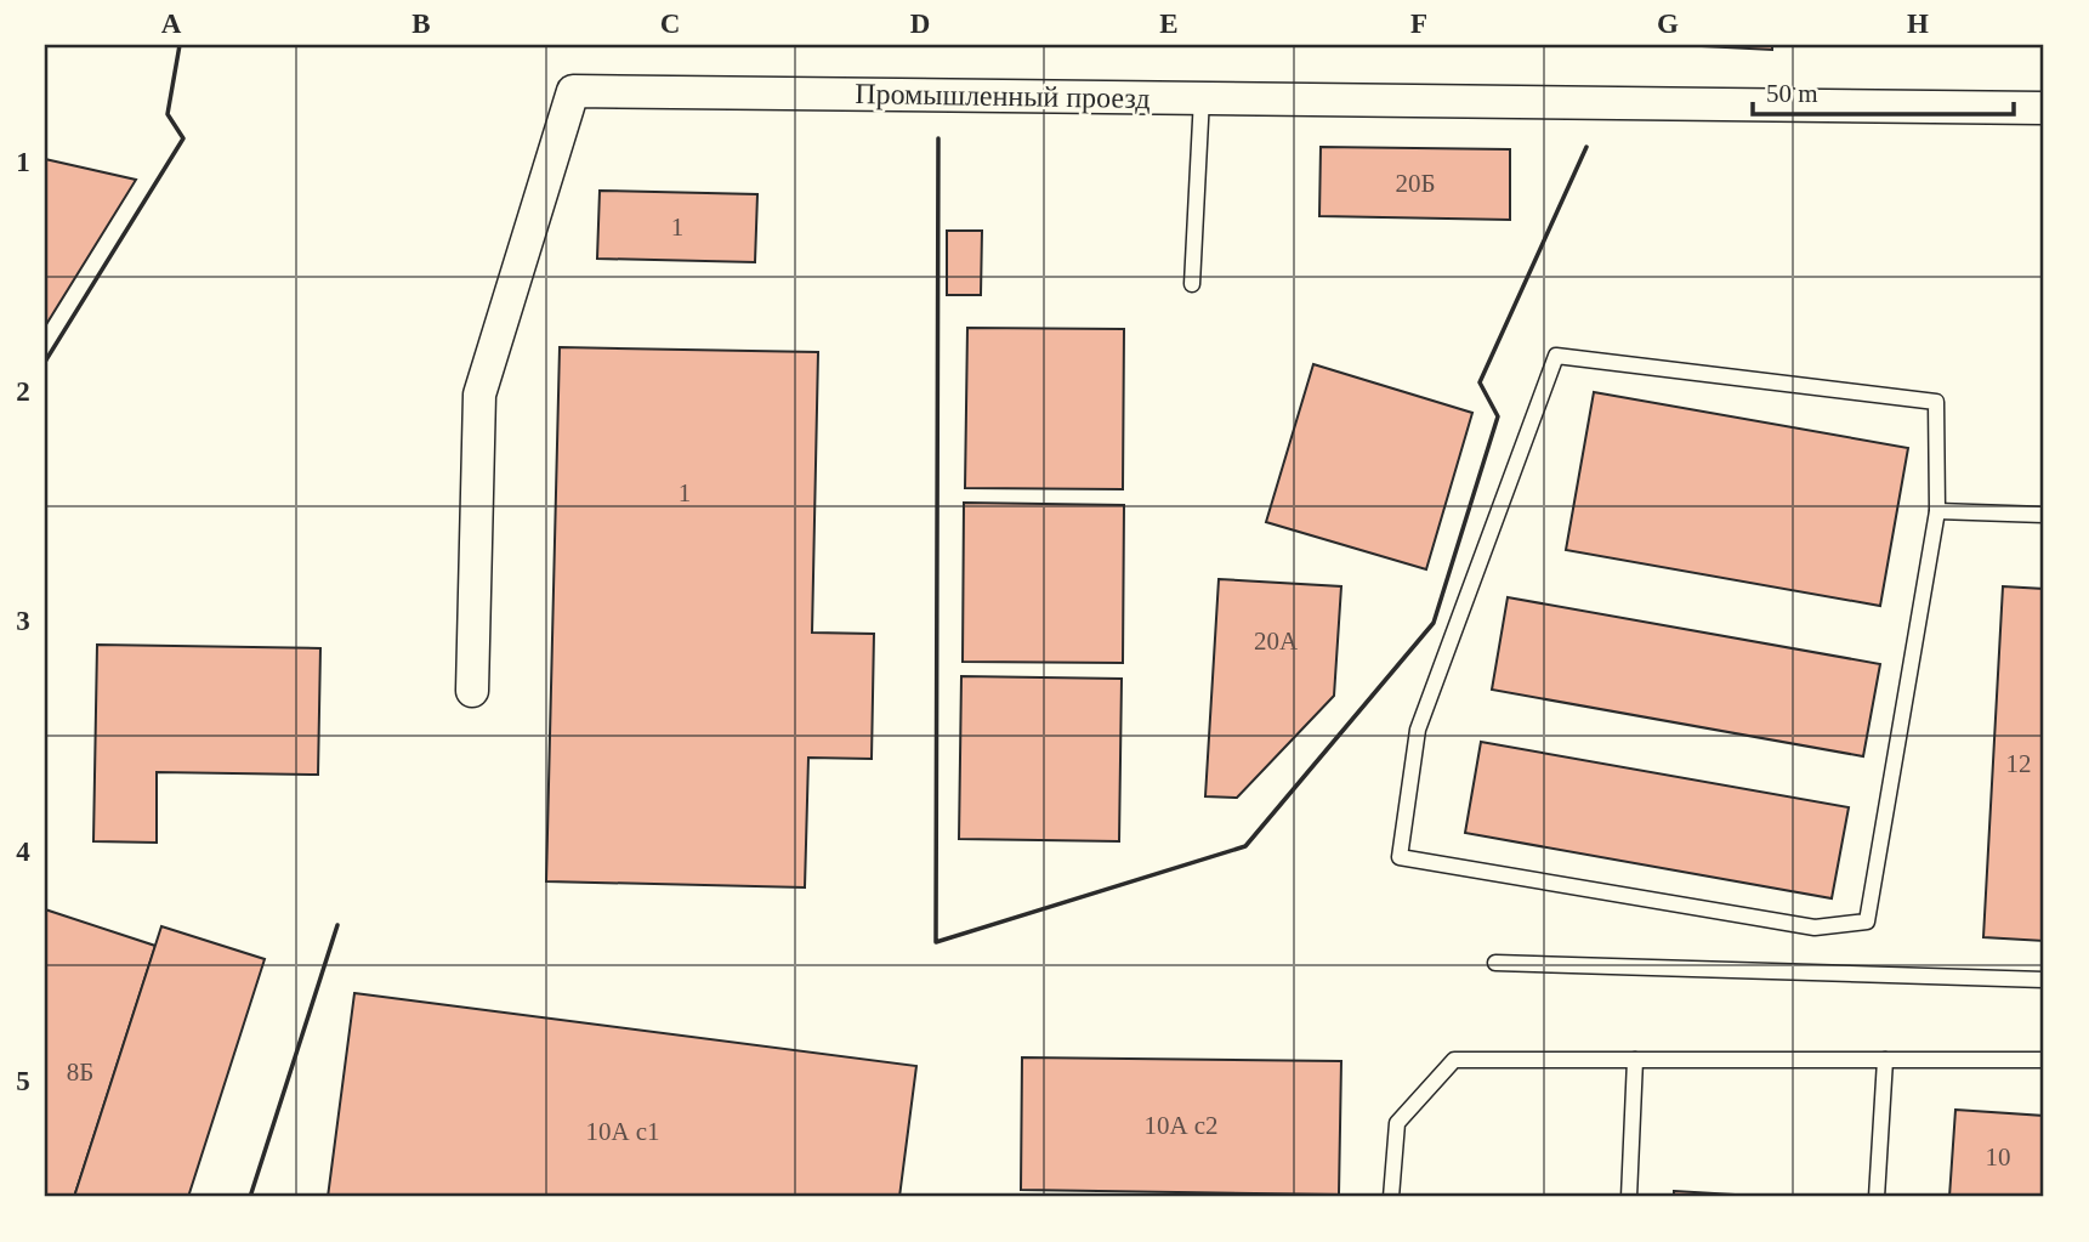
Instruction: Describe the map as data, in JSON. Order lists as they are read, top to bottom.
{
  "streets": {
    "street": ["Промышленный проезд"]
  },
  "house_numbers": [
    "20Б",
    "1",
    "1",
    "20А",
    "12",
    "8Б",
    "10А с2",
    "10А с1",
    "10"
  ],
  "scale_bar": "50 m",
  "grid": {
    "columns": [
      "A",
      "B",
      "C",
      "D",
      "E",
      "F",
      "G",
      "H"
    ],
    "rows": [
      "1",
      "2",
      "3",
      "4",
      "5"
    ]
  }
}
